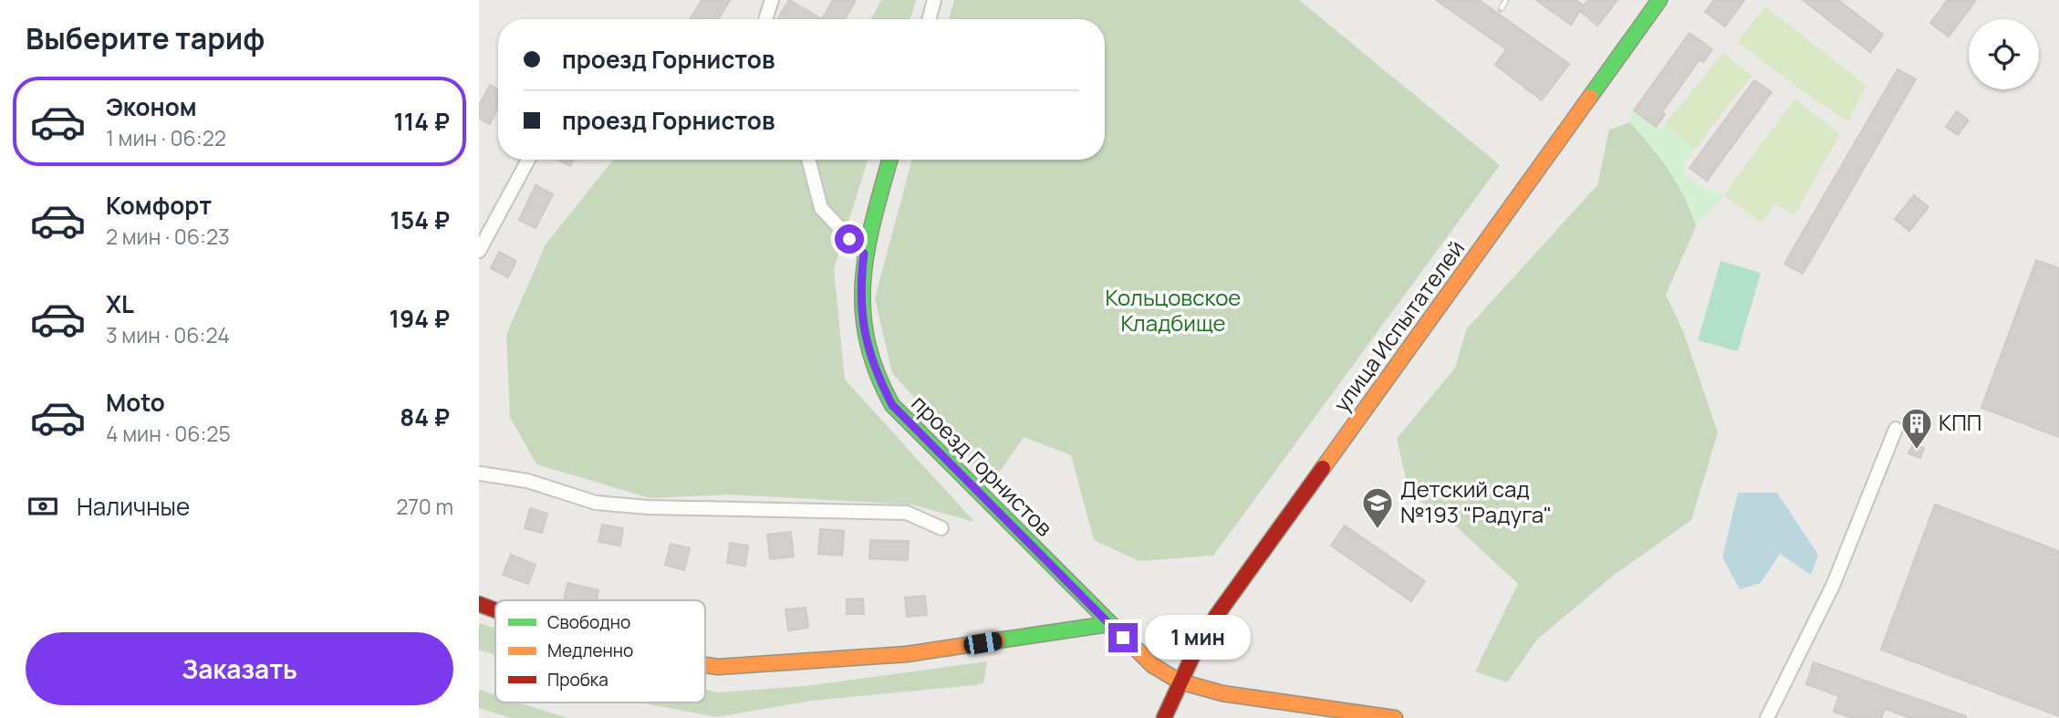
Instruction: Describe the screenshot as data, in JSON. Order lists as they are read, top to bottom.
{
  "streets": {
    "street": ["улица Испытателей", "проезд Горнистов"]
  },
  "crossings": [
    ["улица Испытателей", "проезд Горнистов"]
  ],
  "parks": ["Кольцовское Кладбище"],
  "places": {
    "building": ["КПП"],
    "school or university": ["Детский сад №193 \"Радуга\""]
  },
  "legend": ["Свободно", "Медленно", "Пробка"],
  "page": {
    "heading": "Выберите тариф",
    "banner": ["проезд Горнистов", "проезд Горнистов"],
    "list": [
      {
        "name": "Эконом",
        "note": "1 мин · 06:22",
        "value": "114 ₽"
      },
      {
        "name": "Комфорт",
        "note": "2 мин · 06:23",
        "value": "154 ₽"
      },
      {
        "name": "XL",
        "note": "3 мин · 06:24",
        "value": "194 ₽"
      },
      {
        "name": "Moto",
        "note": "4 мин · 06:25",
        "value": "84 ₽"
      }
    ],
    "pay": ["Наличные", "270 m"],
    "bubble": "1 мин",
    "buttons": "Заказать"
  }
}
